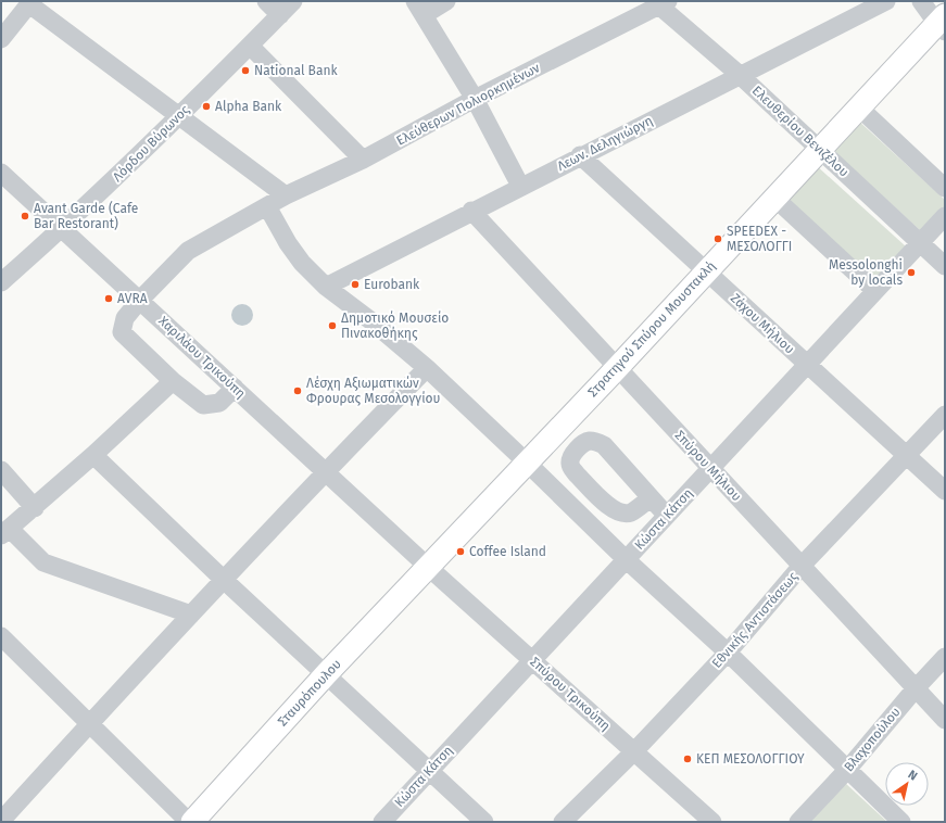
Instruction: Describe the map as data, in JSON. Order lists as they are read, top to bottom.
{
  "streets": {
    "main road": ["Στρατηγού Σπύρου Μουστακλή", "Σταυρόπουλου"],
    "street": [
      "Ελεύθερων Πολιορκημένων",
      "Ελευθερίου Βενιζέλου",
      "Λόρδου Βύρωνος",
      "Λεων. Δεληγιώργη",
      "Ζάχου Μήλιου",
      "Χαριλάου Τρικούπη",
      "Σπύρου Μήλιου",
      "Κώστα Κάτση",
      "Εθνικής Αντιστάσεως",
      "Σπύρου Τρικούπη",
      "Βλαχοπούλου"
    ]
  },
  "crossings": [
    ["Ελεύθερων Πολιορκημένων", "Ελευθερίου Βενιζέλου"],
    ["Ελεύθερων Πολιορκημένων", "Χαριλάου Τρικούπη"],
    ["Ελευθερίου Βενιζέλου", "Λεων. Δεληγιώργη"],
    ["Ελευθερίου Βενιζέλου", "Στρατηγού Σπύρου Μουστακλή"],
    ["Ελευθερίου Βενιζέλου", "Κώστα Κάτση"],
    ["Λόρδου Βύρωνος", "Χαριλάου Τρικούπη"],
    ["Λεων. Δεληγιώργη", "Ζάχου Μήλιου"],
    ["Λεων. Δεληγιώργη", "Σπύρου Μήλιου"],
    ["Ζάχου Μήλιου", "Στρατηγού Σπύρου Μουστακλή"],
    ["Ζάχου Μήλιου", "Κώστα Κάτση"],
    ["Ζάχου Μήλιου", "Εθνικής Αντιστάσεως"],
    ["Στρατηγού Σπύρου Μουστακλή", "Χαριλάου Τρικούπη"],
    ["Στρατηγού Σπύρου Μουστακλή", "Σπύρου Μήλιου"],
    ["Στρατηγού Σπύρου Μουστακλή", "Σταυρόπουλου"],
    ["Στρατηγού Σπύρου Μουστακλή", "Σπύρου Τρικούπη"],
    ["Χαριλάου Τρικούπη", "Σταυρόπουλου"],
    ["Χαριλάου Τρικούπη", "Σπύρου Τρικούπη"],
    ["Σπύρου Μήλιου", "Κώστα Κάτση"],
    ["Σπύρου Μήλιου", "Εθνικής Αντιστάσεως"],
    ["Σπύρου Μήλιου", "Βλαχοπούλου"],
    ["Κώστα Κάτση", "Σπύρου Τρικούπη"],
    ["Εθνικής Αντιστάσεως", "Σπύρου Τρικούπη"],
    ["Σταυρόπουλου", "Σπύρου Τρικούπη"]
  ],
  "places": [
    "National Bank",
    "Alpha Bank",
    "Avant Garde (Cafe Bar Restorant)",
    "SPEEDEX - ΜΕΣΟΛΟΓΓΙ",
    "Messolonghi by locals",
    "Eurobank",
    "AVRA",
    "Δημοτικό Μουσείο Πινακοθήκης",
    "Λέσχη Αξιωματικών Φρουρας Μεσολογγίου",
    "Coffee Island",
    "ΚΕΠ ΜΕΣΟΛΟΓΓΙΟΥ"
  ],
  "north": "top right"
}
